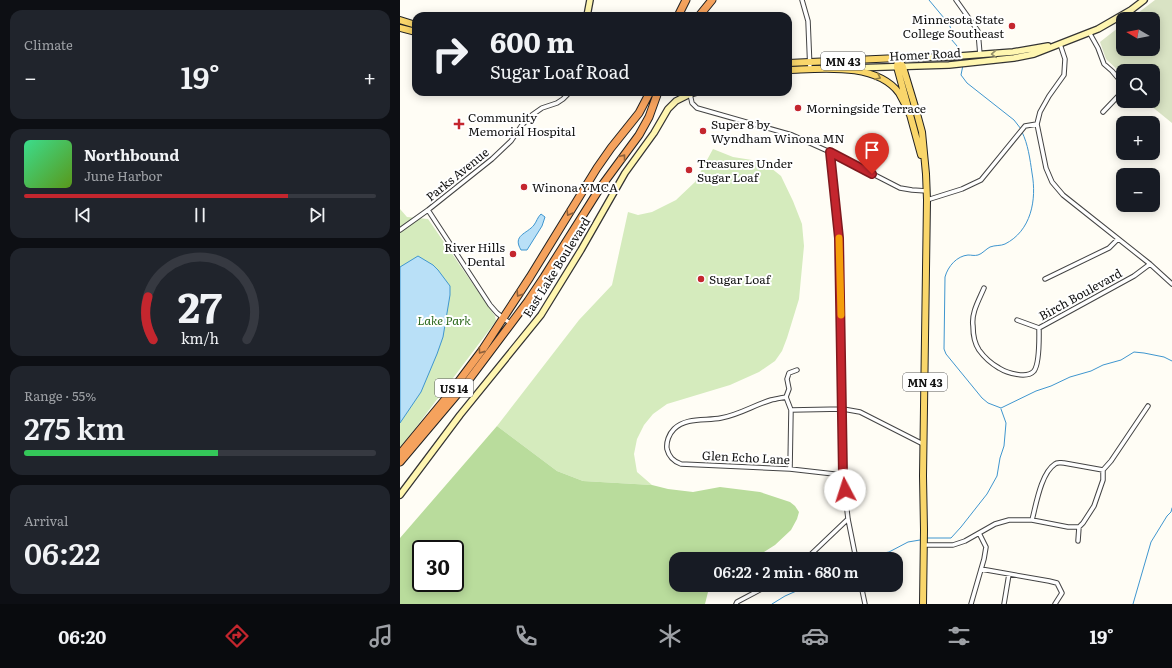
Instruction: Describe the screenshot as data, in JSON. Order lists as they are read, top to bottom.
{
  "streets": {
    "highway": ["US 14"],
    "main road": ["Homer Road", "MN 43"],
    "street": [
      "Parks Avenue",
      "East Lake Boulevard",
      "Birch Boulevard",
      "Glen Echo Lane"
    ]
  },
  "crossings": [
    ["Homer Road", "MN 43"],
    ["Parks Avenue", "US 14"]
  ],
  "parks": ["Lake Park"],
  "places": {
    "other": [
      "Minnesota State College Southeast",
      "Morningside Terrace",
      "Super 8 by Wyndham Winona MN",
      "Treasures Under Sugar Loaf",
      "Winona YMCA",
      "River Hills Dental",
      "Sugar Loaf"
    ],
    "health": ["Community Memorial Hospital"]
  },
  "north": "left",
  "page": {
    "tile": [
      "Climate",
      ["Range · 55%", "275 km"],
      ["Arrival", "06:22"]
    ],
    "map_buttons": ["+", "−"],
    "turn": ["600 m", "Sugar Loaf Road"],
    "heat": ["−", "19°", "+"],
    "song": ["Northbound", "June Harbor"],
    "limit": "30",
    "trip": "06:22 · 2 min · 680 m",
    "tabs": ["06:20", "19°"],
    "gauge": ["27", "km/h"]
  }
}
